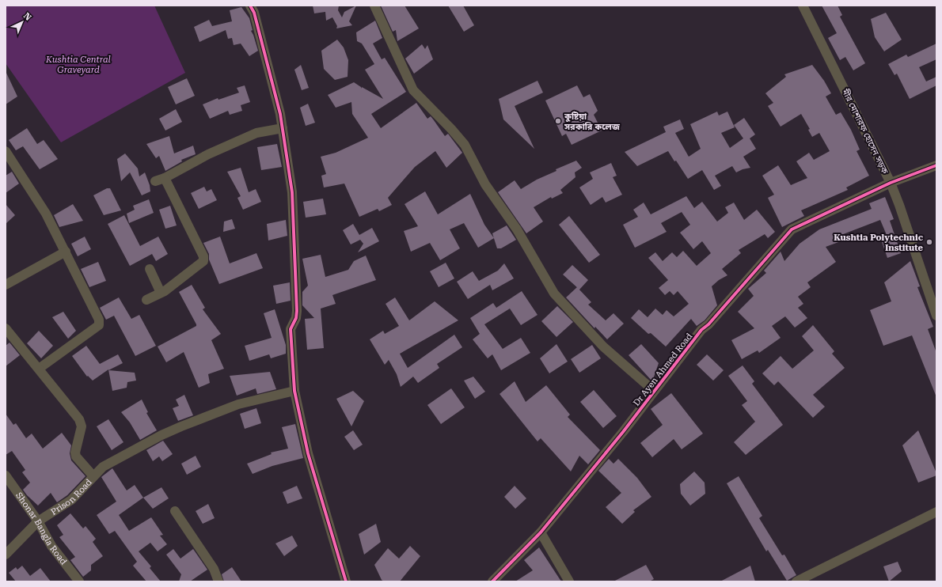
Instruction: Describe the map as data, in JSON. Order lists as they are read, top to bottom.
{
  "streets": {
    "street": [
      "মীর মোশারফ হোসেন সড়ক",
      "Dr Ayen Ahmed Road",
      "Prison Road",
      "Shonar Bangla Road"
    ]
  },
  "crossings": [
    ["মীর মোশারফ হোসেন সড়ক", "Dr Ayen Ahmed Road"],
    ["Prison Road", "Shonar Bangla Road"]
  ],
  "parks": ["Kushtia Central Graveyard"],
  "places": ["কুষ্টিয়া সরকারি কলেজ", "Kushtia Polytechnic Institute"],
  "north": "top right"
}
